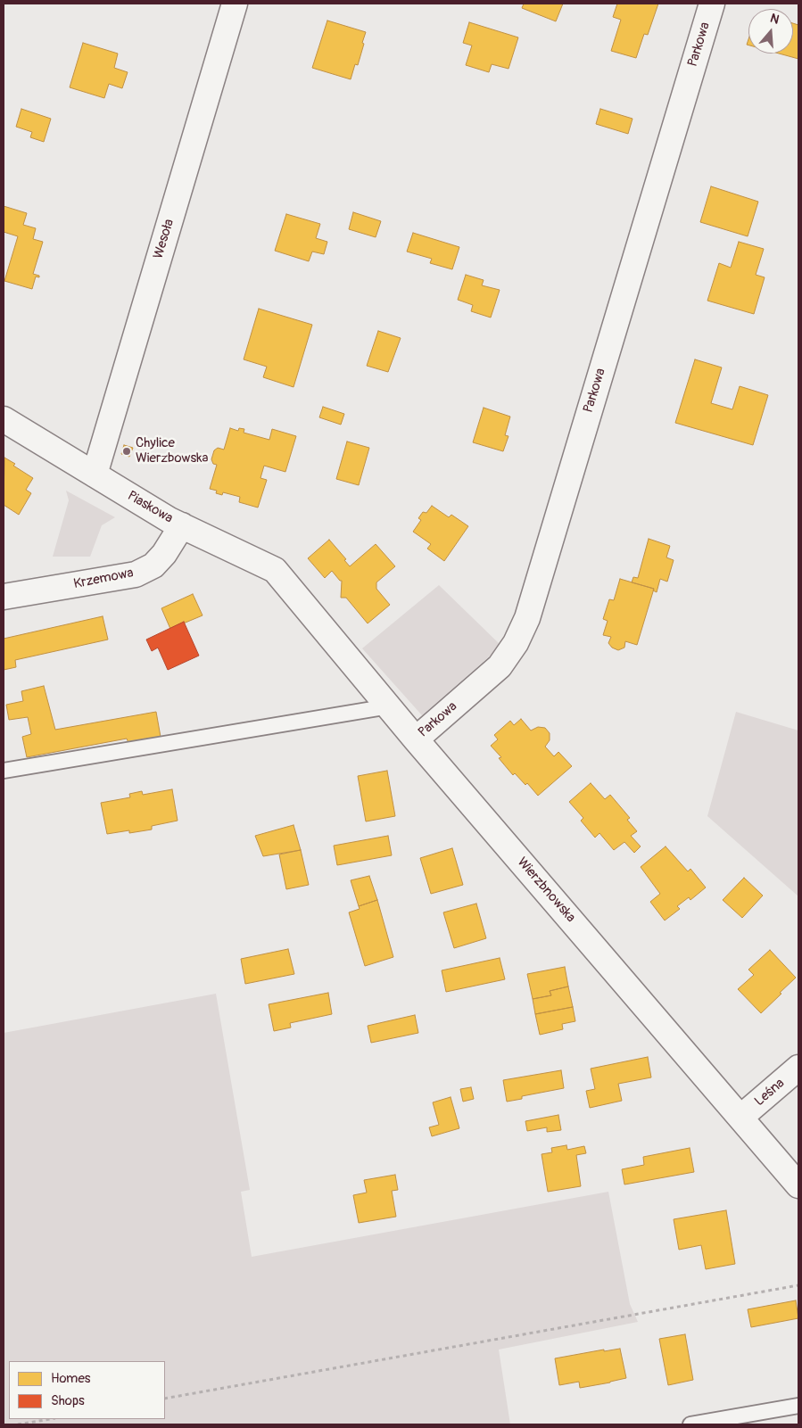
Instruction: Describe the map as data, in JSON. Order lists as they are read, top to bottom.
{
  "streets": {
    "street": [
      "Parkowa",
      "Wesoła",
      "Piaskowa",
      "Krzemowa",
      "Wierzbnowska",
      "Leśna"
    ]
  },
  "crossings": [
    ["Parkowa", "Wierzbnowska"],
    ["Wesoła", "Piaskowa"],
    ["Piaskowa", "Krzemowa"],
    ["Piaskowa", "Wierzbnowska"],
    ["Wierzbnowska", "Leśna"]
  ],
  "places": ["Chylice Wierzbowska"],
  "legend": ["Homes", "Shops"],
  "north": "top"
}
